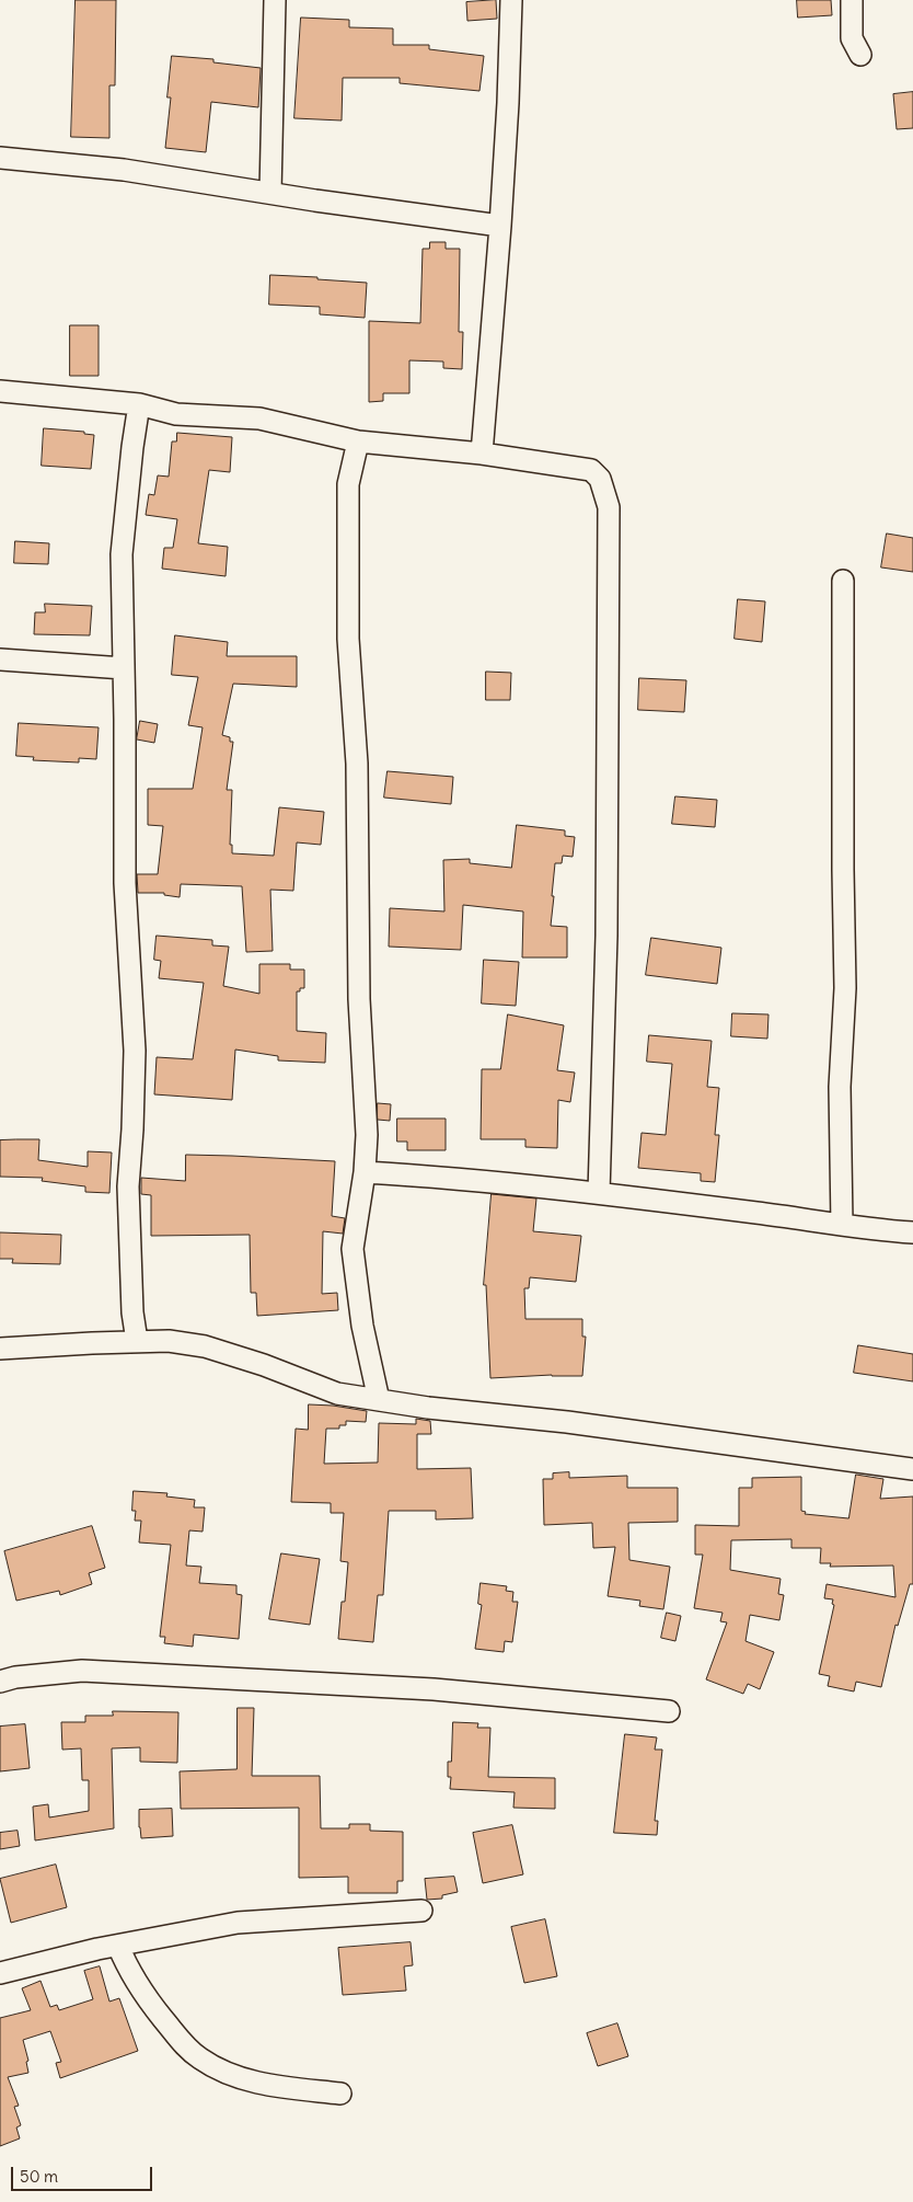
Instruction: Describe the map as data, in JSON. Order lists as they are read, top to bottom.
{
  "scale_bar": "50 m"
}
